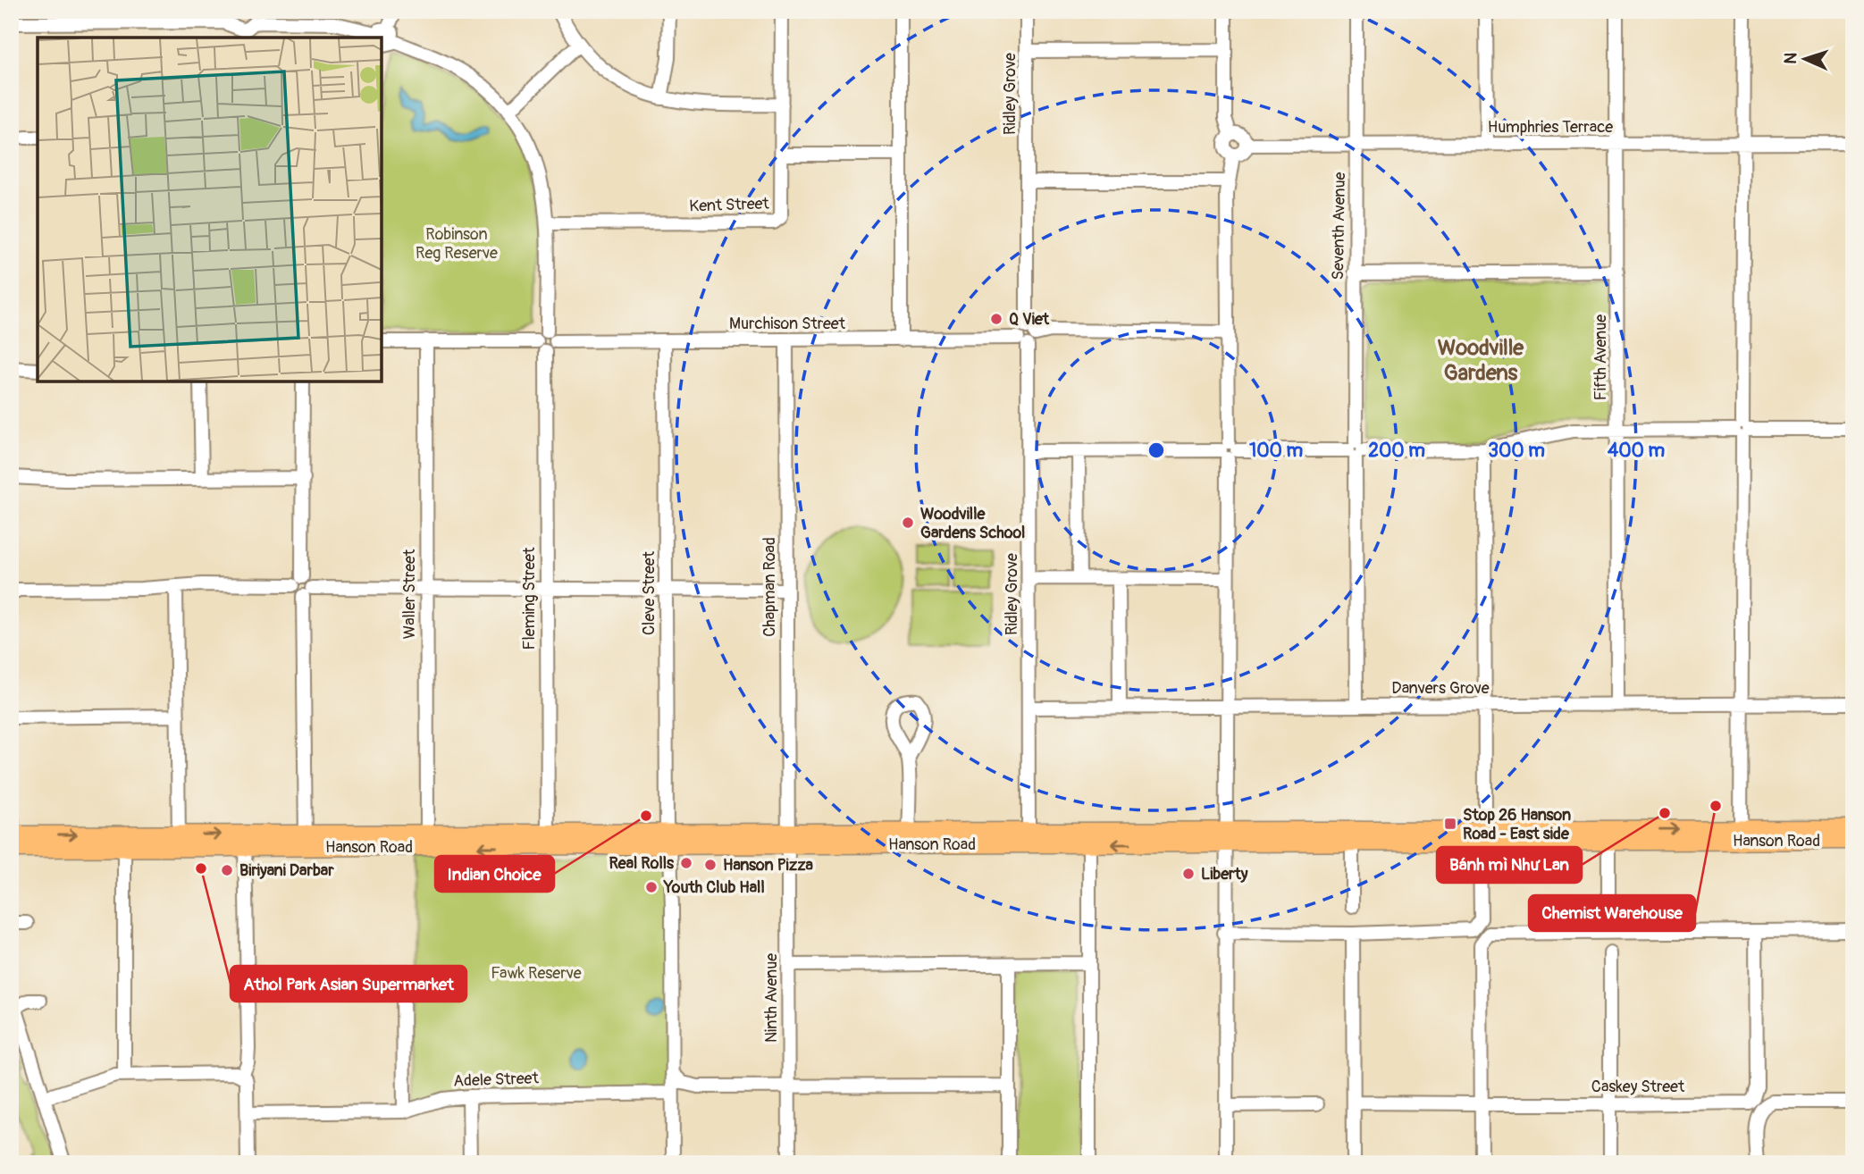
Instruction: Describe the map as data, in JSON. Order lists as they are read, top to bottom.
{
  "streets": {
    "main road": ["Hanson Road"],
    "street": [
      "Ridley Grove",
      "Humphries Terrace",
      "Kent Street",
      "Seventh Avenue",
      "Murchison Street",
      "Fifth Avenue",
      "Chapman Road",
      "Cleve Street",
      "Waller Street",
      "Fleming Street",
      "Danvers Grove",
      "Ninth Avenue",
      "Adele Street",
      "Caskey Street"
    ]
  },
  "crossings": [
    ["Ridley Grove", "Murchison Street"],
    ["Ridley Grove", "Danvers Grove"],
    ["Ridley Grove", "Hanson Road"],
    ["Humphries Terrace", "Seventh Avenue"],
    ["Humphries Terrace", "Fifth Avenue"],
    ["Seventh Avenue", "Danvers Grove"],
    ["Murchison Street", "Chapman Road"],
    ["Murchison Street", "Cleve Street"],
    ["Fifth Avenue", "Danvers Grove"],
    ["Chapman Road", "Hanson Road"],
    ["Chapman Road", "Ninth Avenue"],
    ["Cleve Street", "Hanson Road"],
    ["Cleve Street", "Adele Street"],
    ["Waller Street", "Hanson Road"],
    ["Fleming Street", "Hanson Road"],
    ["Hanson Road", "Ninth Avenue"]
  ],
  "districts": ["Woodville Gardens"],
  "parks": ["Robinson Reg Reserve", "Fawk Reserve"],
  "places": {
    "other": [
      "Q Viet",
      "Woodville Gardens School",
      "Chemist Warehouse",
      "Bánh mì Như Lan",
      "Indian Choice",
      "Real Rolls",
      "Hanson Pizza",
      "Athol Park Asian Supermarket",
      "Biriyani Darbar",
      "Liberty",
      "Youth Club Hall"
    ],
    "transit": ["Stop 26 Hanson Road - East side"]
  },
  "north": "left",
  "rings": [
    "100 m",
    "200 m",
    "300 m",
    "400 m"
  ]
}
